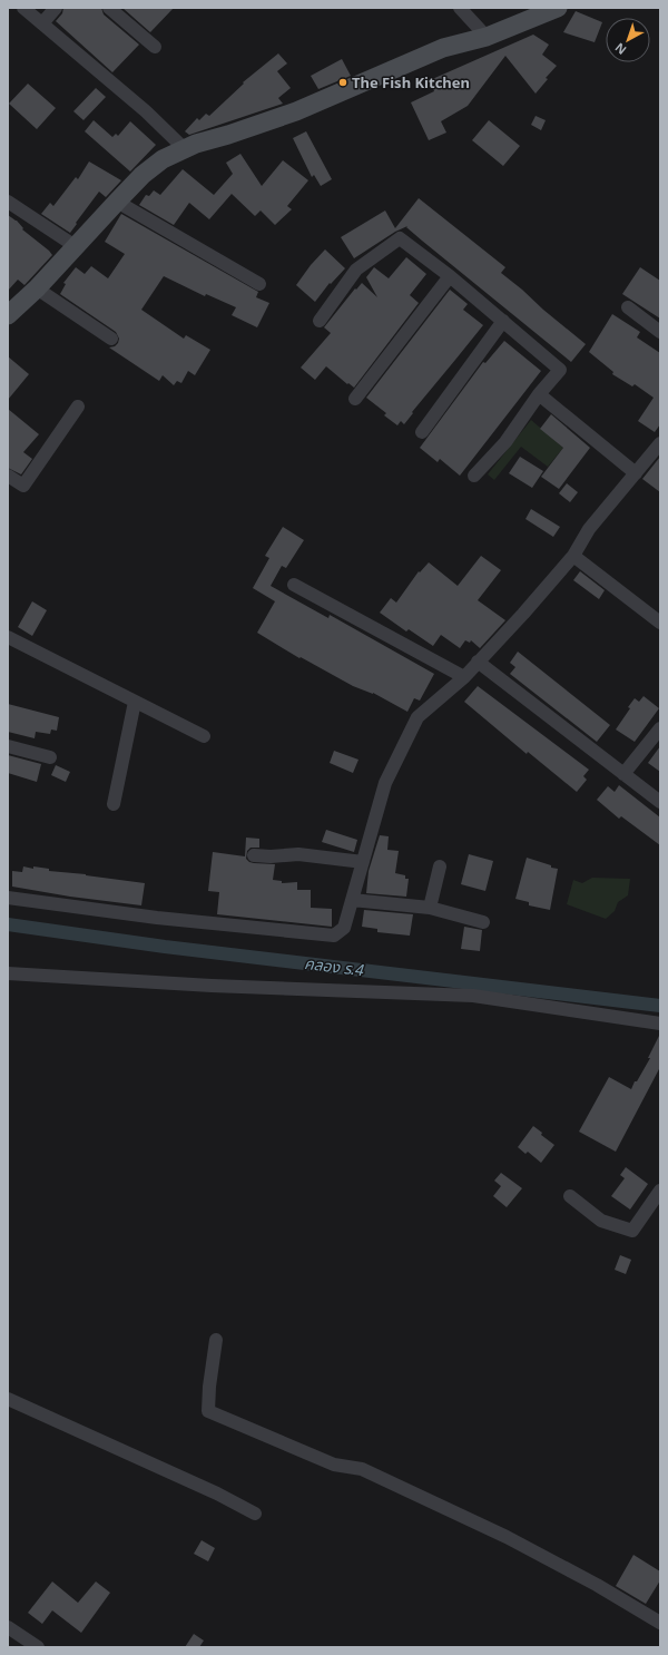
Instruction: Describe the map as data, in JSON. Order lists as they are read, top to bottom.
{
  "water": ["คลอง ร.4"],
  "places": ["The Fish Kitchen"],
  "north": "bottom left"
}
